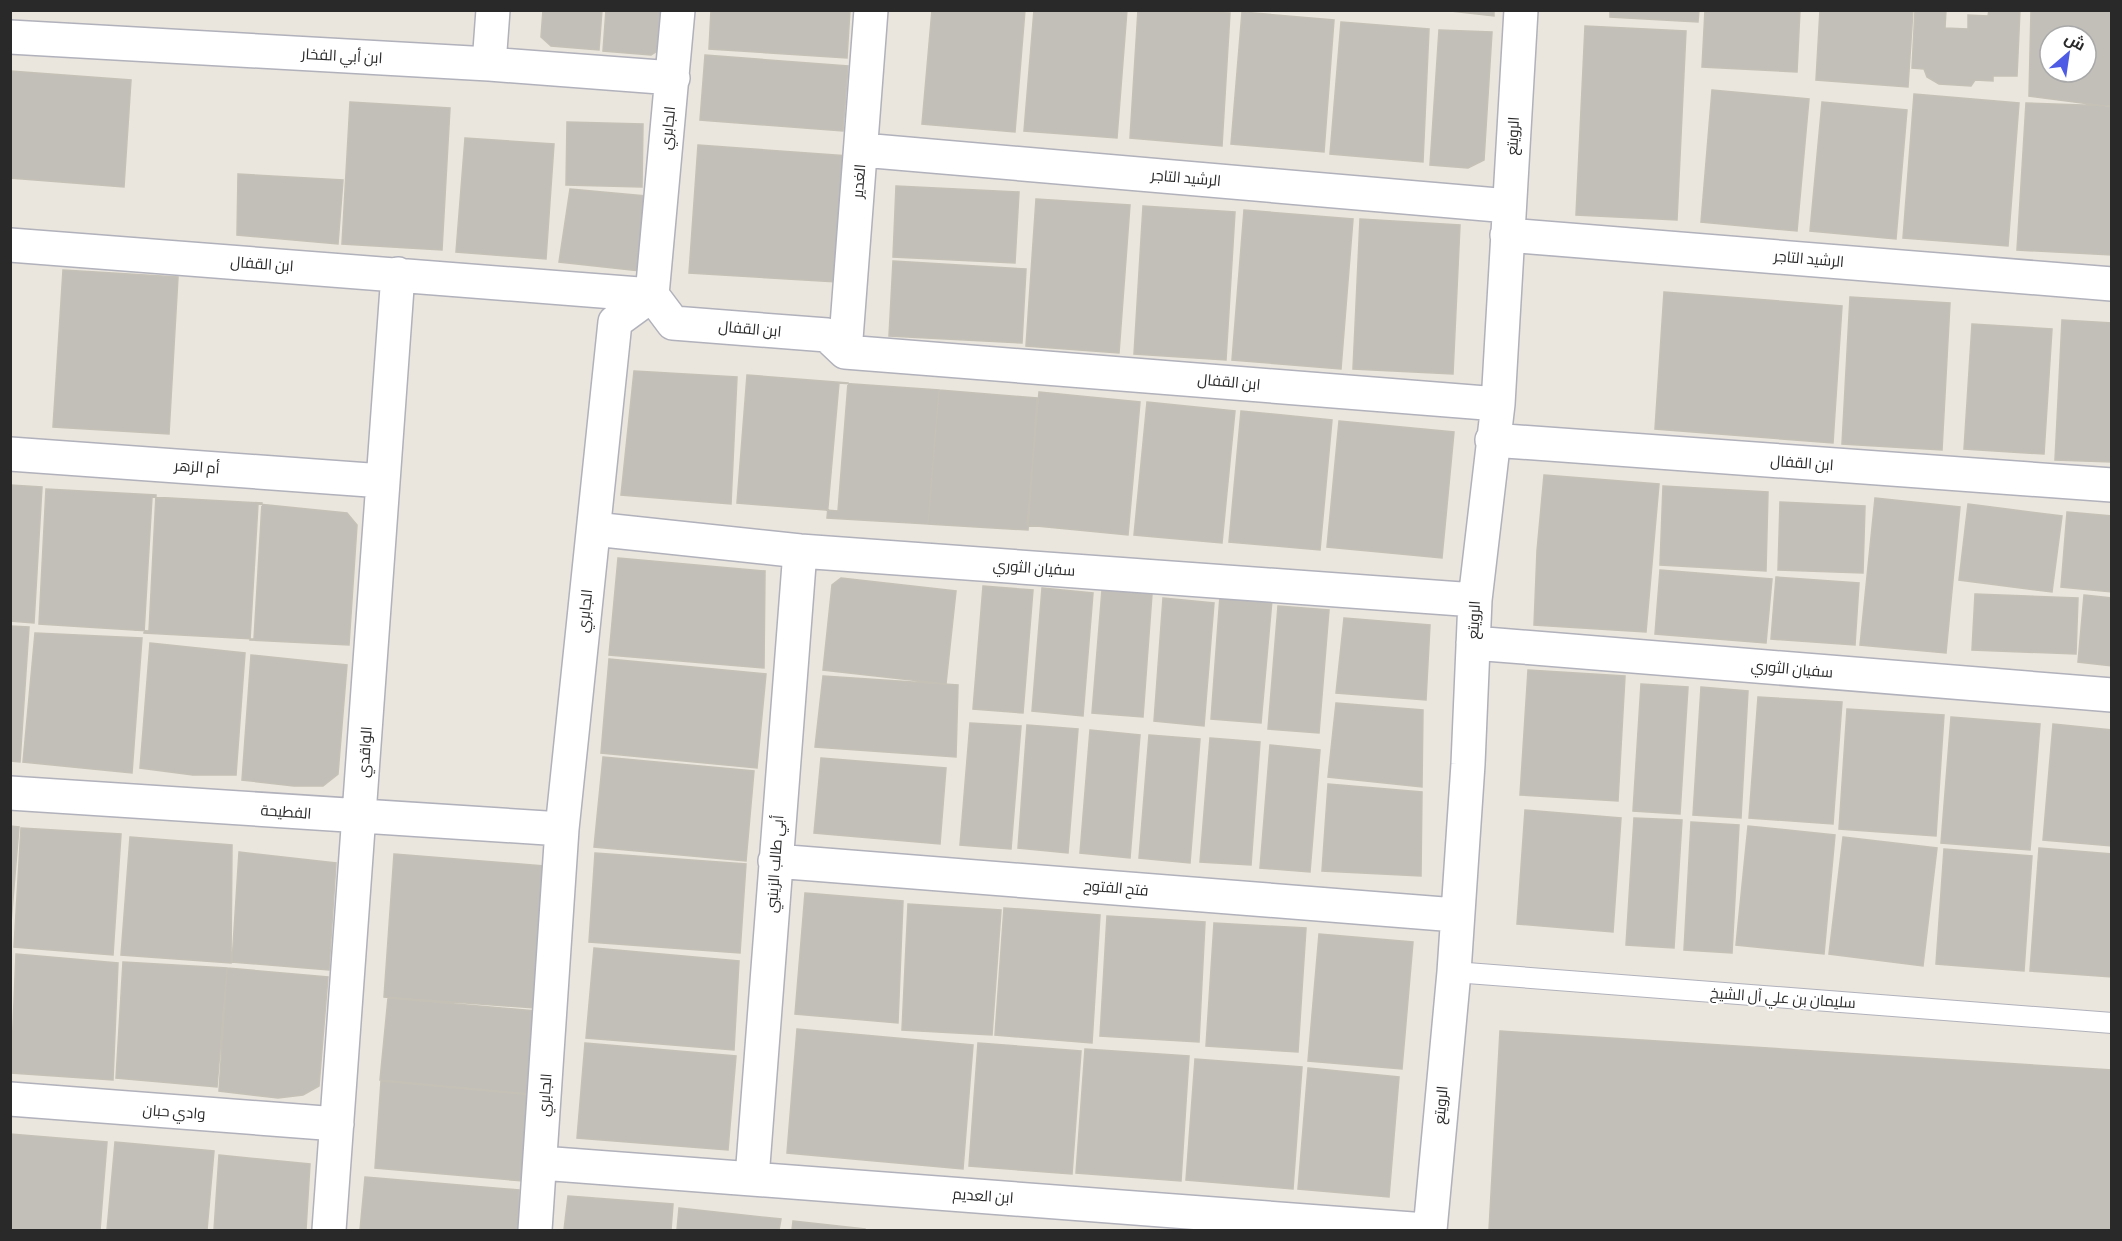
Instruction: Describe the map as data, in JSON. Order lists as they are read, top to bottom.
{
  "streets": {
    "street": [
      "ابن أبي الفخار",
      "الجابري",
      "الرويتع",
      "الرشيد التاجر",
      "الغدير",
      "ابن القفال",
      "أم الزهر",
      "سفيان الثوري",
      "الواقدي",
      "الفطيحة",
      "أبي طالب الزينبي",
      "فتح الفتوح",
      "وادي حبان",
      "ابن العديم"
    ],
    "lane": ["سليمان بن علي آل الشيخ"]
  },
  "crossings": [
    ["ابن أبي الفخار", "الجابري"],
    ["الجابري", "ابن القفال"],
    ["الجابري", "سفيان الثوري"],
    ["الجابري", "الفطيحة"],
    ["الجابري", "ابن العديم"],
    ["الرويتع", "الرشيد التاجر"],
    ["الرويتع", "ابن القفال"],
    ["الرويتع", "سفيان الثوري"],
    ["الرويتع", "فتح الفتوح"],
    ["الرويتع", "سليمان بن علي آل الشيخ"],
    ["الرويتع", "ابن العديم"],
    ["الرشيد التاجر", "الغدير"],
    ["الغدير", "ابن القفال"],
    ["ابن القفال", "الواقدي"],
    ["أم الزهر", "الواقدي"],
    ["سفيان الثوري", "أبي طالب الزينبي"],
    ["الواقدي", "الفطيحة"],
    ["الواقدي", "وادي حبان"],
    ["أبي طالب الزينبي", "فتح الفتوح"],
    ["أبي طالب الزينبي", "ابن العديم"]
  ],
  "north": "top right"
}
